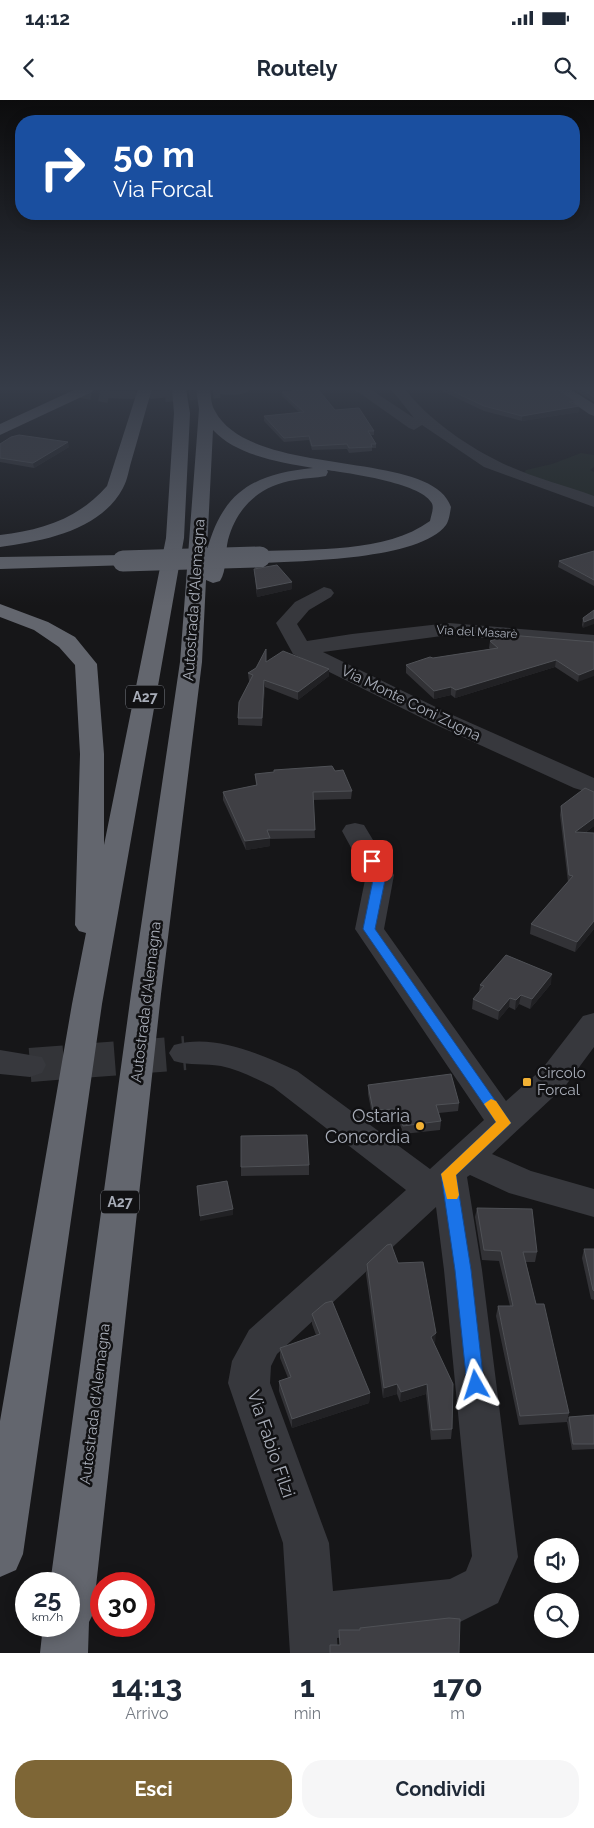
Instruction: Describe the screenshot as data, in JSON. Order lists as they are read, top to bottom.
{
  "streets": {
    "highway": ["Autostrada d'Alemagna", "A27"],
    "street": ["Via del Masarè", "Via Monte Coni Zugna", "Via Fabio Filzi"]
  },
  "crossings": [
    ["Autostrada d'Alemagna", "A27"],
    ["Via del Masarè", "Via Monte Coni Zugna"]
  ],
  "places": {
    "transit": ["Circolo Forcal"],
    "other": ["Ostaria Concordia"]
  },
  "page": {
    "status": "14:12",
    "header": "Routely",
    "turn": ["50 m", "Via Forcal"],
    "speed": "25 km/h",
    "limit": "30",
    "eta": [
      "14:13",
      "Arrivo",
      "1",
      "min",
      "170",
      "m"
    ],
    "buttons": ["Esci", "Condividi"]
  }
}
